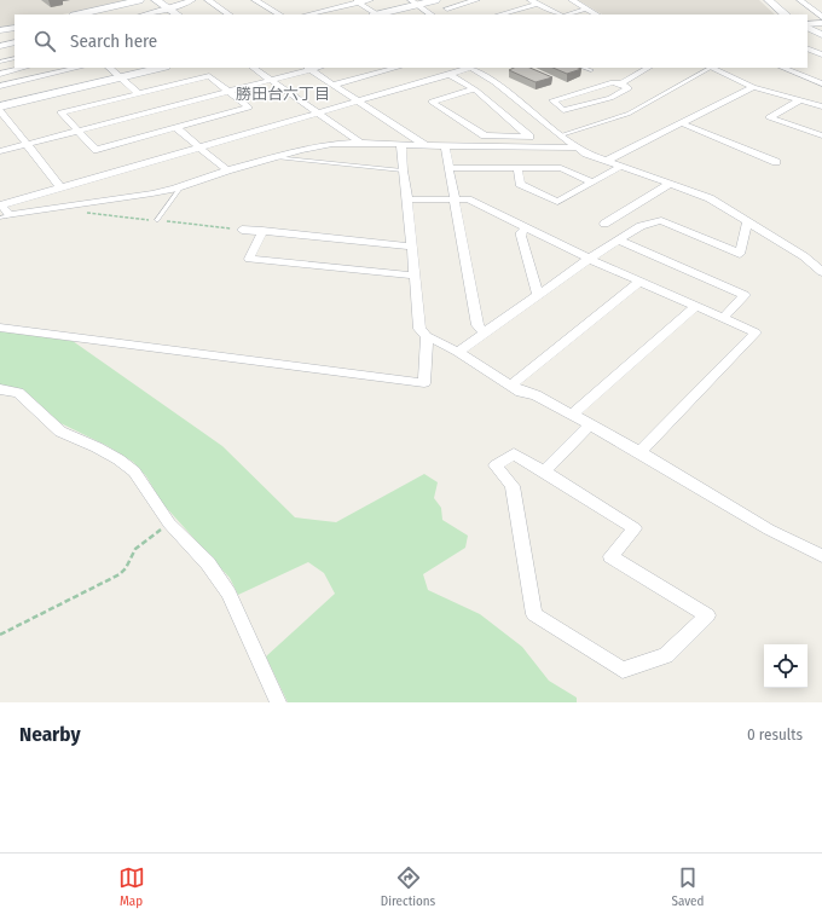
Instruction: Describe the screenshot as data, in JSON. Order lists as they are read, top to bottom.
{
  "districts": ["勝田台六丁目"],
  "page": {
    "search": "Search here",
    "heading": ["Nearby", "0 results"],
    "nav": ["Map", "Directions", "Saved"]
  }
}
